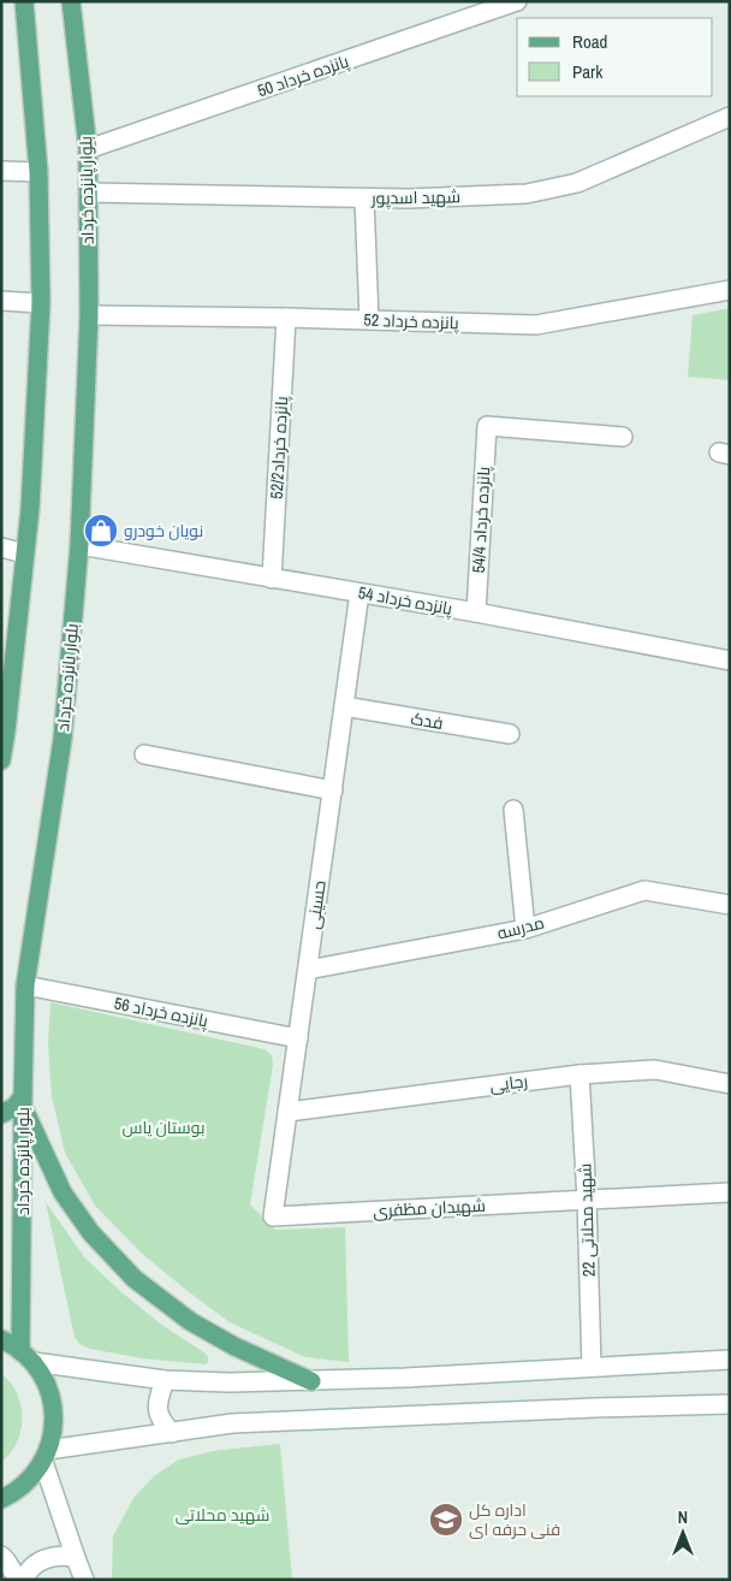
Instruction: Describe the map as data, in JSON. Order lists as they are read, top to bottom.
{
  "streets": {
    "main road": ["بلوار پانزده خرداد"],
    "street": [
      "پانزده خرداد 50",
      "شهید اسدپور",
      "پانزده خرداد 52",
      "پانزده خرداد52/2",
      "پانزده خرداد 54/4",
      "پانزده خرداد 54",
      "فدک",
      "حسینی",
      "مدرسه",
      "پانزده خرداد 56",
      "رجایی",
      "شهیدان مظفری",
      "شهید محلاتی 22"
    ]
  },
  "crossings": [
    ["پانزده خرداد 50", "بلوار پانزده خرداد"],
    ["بلوار پانزده خرداد", "شهید اسدپور"],
    ["بلوار پانزده خرداد", "پانزده خرداد 52"],
    ["بلوار پانزده خرداد", "پانزده خرداد 54"],
    ["بلوار پانزده خرداد", "پانزده خرداد 56"],
    ["پانزده خرداد 52", "پانزده خرداد52/2"],
    ["پانزده خرداد52/2", "پانزده خرداد 54"],
    ["پانزده خرداد 54/4", "پانزده خرداد 54"],
    ["پانزده خرداد 54", "حسینی"],
    ["فدک", "حسینی"],
    ["حسینی", "مدرسه"],
    ["حسینی", "پانزده خرداد 56"],
    ["حسینی", "رجایی"],
    ["حسینی", "شهیدان مظفری"],
    ["رجایی", "شهید محلاتی 22"],
    ["شهیدان مظفری", "شهید محلاتی 22"]
  ],
  "parks": ["بوستان یاس", "شهید محلاتی"],
  "places": {
    "shop": ["نویان خودرو"],
    "school or university": ["اداره کل فنی حرفه ای"]
  },
  "legend": ["Road", "Park"],
  "north": "top"
}
